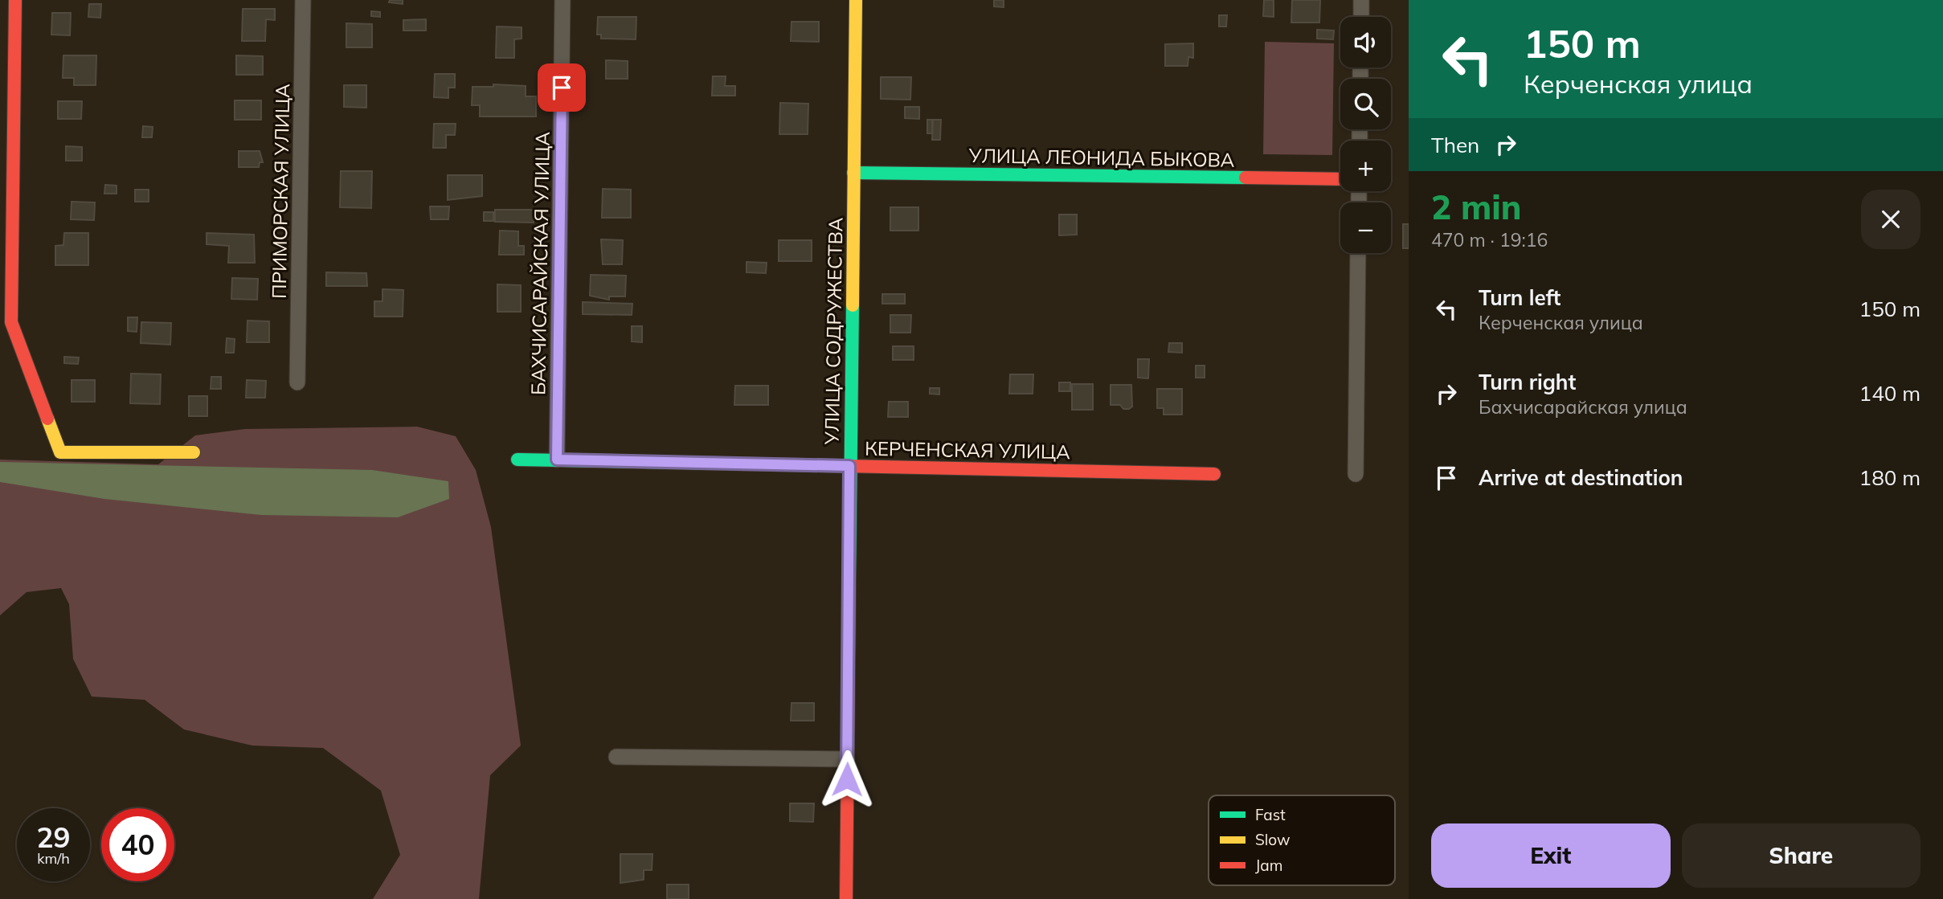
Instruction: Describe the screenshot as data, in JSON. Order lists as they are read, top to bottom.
{
  "streets": {
    "street": [
      "УЛИЦА ЛЕОНИДА БЫКОВА",
      "ПРИМОРСКАЯ УЛИЦА",
      "БАХЧИСАРАЙСКАЯ УЛИЦА",
      "УЛИЦА СОДРУЖЕСТВА",
      "КЕРЧЕНСКАЯ УЛИЦА"
    ]
  },
  "crossings": [
    ["УЛИЦА ЛЕОНИДА БЫКОВА", "УЛИЦА СОДРУЖЕСТВА"],
    ["БАХЧИСАРАЙСКАЯ УЛИЦА", "КЕРЧЕНСКАЯ УЛИЦА"],
    ["УЛИЦА СОДРУЖЕСТВА", "КЕРЧЕНСКАЯ УЛИЦА"]
  ],
  "legend": ["Fast", "Slow", "Jam"],
  "page": {
    "turn": ["150 m", "Керченская улица"],
    "map_buttons": ["+", "−"],
    "then": "Then",
    "heading": ["2 min", "470 m · 19:16"],
    "list": [
      {
        "name": "Turn left",
        "note": "Керченская улица",
        "value": "150 m"
      },
      {
        "name": "Turn right",
        "note": "Бахчисарайская улица",
        "value": "140 m"
      },
      {
        "name": "Arrive at destination",
        "value": "180 m"
      }
    ],
    "speed": "29 km/h",
    "limit": "40",
    "buttons": ["Exit", "Share"]
  }
}
